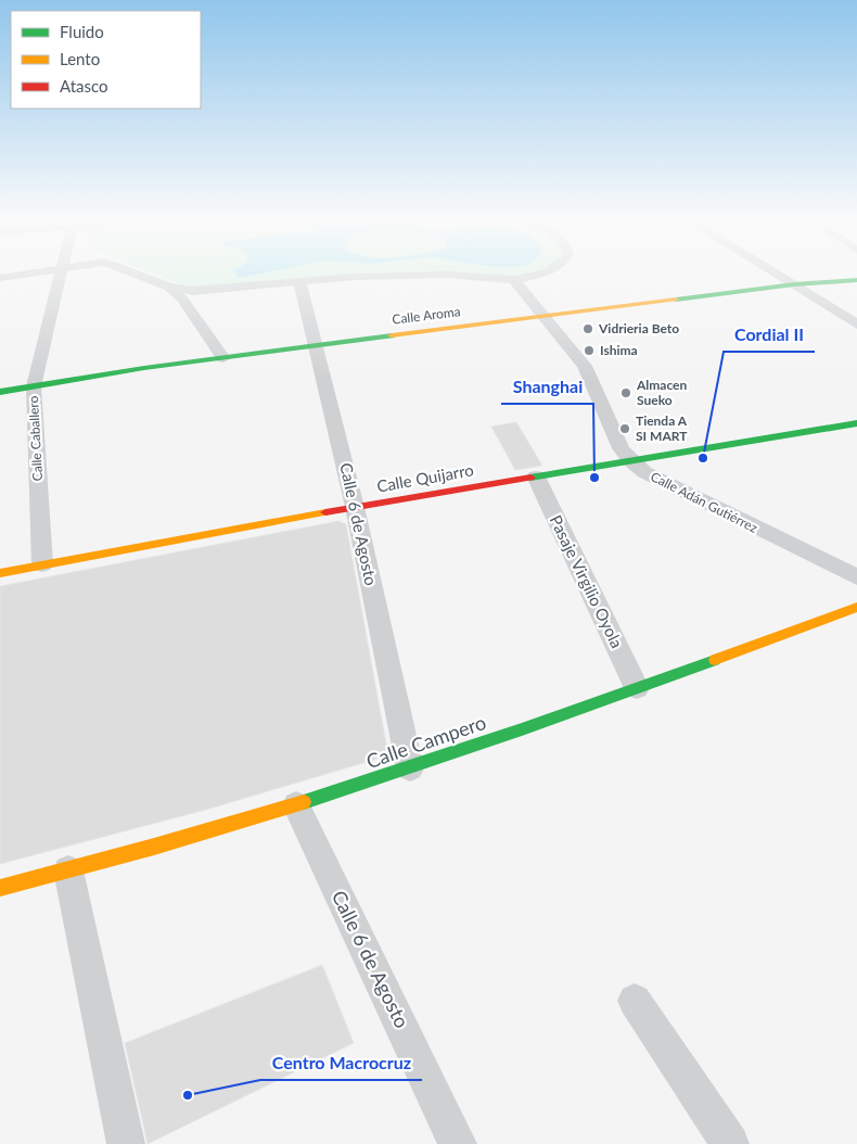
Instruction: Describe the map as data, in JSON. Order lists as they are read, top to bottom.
{
  "streets": {
    "street": [
      "Calle Aroma",
      "Calle Caballero",
      "Calle Quijarro",
      "Calle Adán Gutiérrez",
      "Calle 6 de Agosto",
      "Pasaje Virgilio Oyola",
      "Calle Campero"
    ]
  },
  "crossings": [
    ["Calle Aroma", "Calle Caballero"],
    ["Calle Aroma", "Calle Adán Gutiérrez"],
    ["Calle Aroma", "Calle 6 de Agosto"],
    ["Calle Caballero", "Calle Quijarro"],
    ["Calle Quijarro", "Calle Adán Gutiérrez"],
    ["Calle Quijarro", "Calle 6 de Agosto"],
    ["Calle Quijarro", "Pasaje Virgilio Oyola"],
    ["Calle 6 de Agosto", "Calle Campero"],
    ["Pasaje Virgilio Oyola", "Calle Campero"]
  ],
  "places": [
    "Vidrieria Beto",
    "Ishima",
    "Almacen Sueko",
    "Tienda A SI MART",
    "Cordial II",
    "Shanghai",
    "Centro Macrocruz"
  ],
  "legend": ["Fluido", "Lento", "Atasco"]
}
